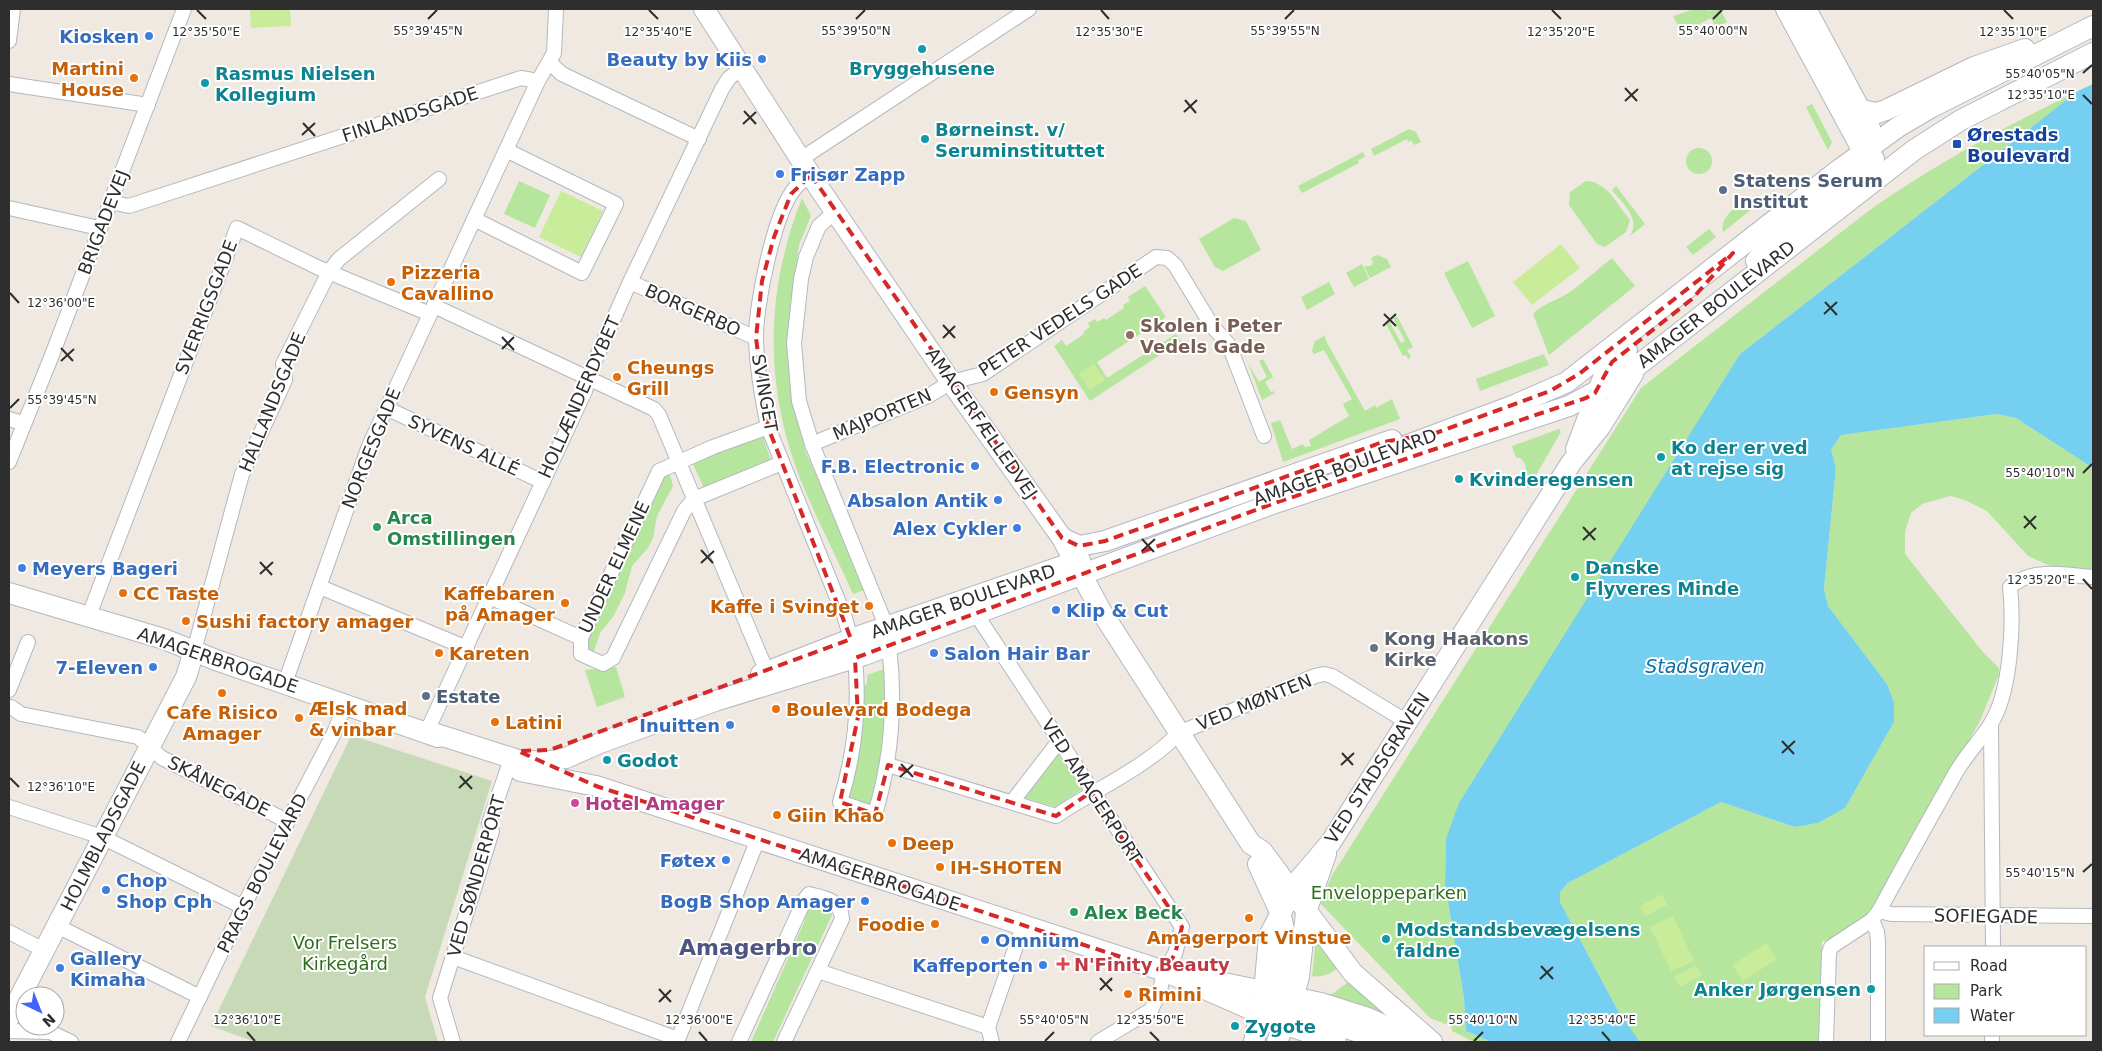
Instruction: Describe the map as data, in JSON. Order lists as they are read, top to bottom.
{
  "streets": {
    "street": [
      "FINLANDSGADE",
      "BRIGADEVEJ",
      "AMAGER BOULEVARD",
      "SVERRIGSGADE",
      "BORGERBO",
      "PETER VEDELS GADE",
      "SVINGET",
      "HOLLÆNDERDYBET",
      "HALLANDSGADE",
      "MAJPORTEN",
      "AMAGERFÆLLEDVEJ",
      "SYVENS ALLÉ",
      "NORGESGADE",
      "UNDER ELMENE",
      "AMAGERBROGADE",
      "VED MØNTEN",
      "VED STADSGRAVEN",
      "SKÅNEGADE",
      "VED AMAGERPORT",
      "HOLMBLADSGADE",
      "PRAGS BOULEVARD",
      "VED SØNDERPORT",
      "SOFIEGADE"
    ]
  },
  "crossings": [
    ["FINLANDSGADE", "BRIGADEVEJ"],
    ["FINLANDSGADE", "NORGESGADE"],
    ["AMAGER BOULEVARD", "SVINGET"],
    ["AMAGER BOULEVARD", "AMAGERFÆLLEDVEJ"],
    ["AMAGER BOULEVARD", "AMAGERBROGADE"],
    ["AMAGER BOULEVARD", "VED STADSGRAVEN"],
    ["AMAGER BOULEVARD", "VED AMAGERPORT"],
    ["AMAGER BOULEVARD", "VED SØNDERPORT"],
    ["SVERRIGSGADE", "HALLANDSGADE"],
    ["SVERRIGSGADE", "AMAGERBROGADE"],
    ["BORGERBO", "SVINGET"],
    ["BORGERBO", "HOLLÆNDERDYBET"],
    ["PETER VEDELS GADE", "MAJPORTEN"],
    ["PETER VEDELS GADE", "AMAGERFÆLLEDVEJ"],
    ["SVINGET", "MAJPORTEN"],
    ["SVINGET", "AMAGERFÆLLEDVEJ"],
    ["SVINGET", "UNDER ELMENE"],
    ["HOLLÆNDERDYBET", "AMAGERFÆLLEDVEJ"],
    ["HOLLÆNDERDYBET", "SYVENS ALLÉ"],
    ["HOLLÆNDERDYBET", "AMAGERBROGADE"],
    ["HALLANDSGADE", "AMAGERBROGADE"],
    ["HALLANDSGADE", "HOLMBLADSGADE"],
    ["MAJPORTEN", "AMAGERFÆLLEDVEJ"],
    ["AMAGERFÆLLEDVEJ", "VED MØNTEN"],
    ["AMAGERFÆLLEDVEJ", "VED STADSGRAVEN"],
    ["SYVENS ALLÉ", "NORGESGADE"],
    ["NORGESGADE", "AMAGERBROGADE"],
    ["AMAGERBROGADE", "VED STADSGRAVEN"],
    ["AMAGERBROGADE", "VED AMAGERPORT"],
    ["AMAGERBROGADE", "HOLMBLADSGADE"],
    ["AMAGERBROGADE", "PRAGS BOULEVARD"],
    ["AMAGERBROGADE", "VED SØNDERPORT"],
    ["VED MØNTEN", "VED STADSGRAVEN"],
    ["SKÅNEGADE", "HOLMBLADSGADE"],
    ["SKÅNEGADE", "PRAGS BOULEVARD"]
  ],
  "districts": ["Amagerbro"],
  "water": ["Stadsgraven"],
  "parks": ["Enveloppeparken", "Vor Frelsers Kirkegård"],
  "places": {
    "other": [
      "Kiosken",
      "Bryggehusene",
      "Beauty by Kiis",
      "Martini House",
      "Rasmus Nielsen Kollegium",
      "Børneinst. v/ Seruminstituttet",
      "Frisør Zapp",
      "Statens Serum Institut",
      "Pizzeria Cavallino",
      "Skolen i Peter Vedels Gade",
      "Cheungs Grill",
      "Gensyn",
      "Ko der er ved at rejse sig",
      "F.B. Electronic",
      "Kvinderegensen",
      "Absalon Antik",
      "Arca Omstillingen",
      "Alex Cykler",
      "Meyers Bageri",
      "Danske Flyveres Minde",
      "CC Taste",
      "Kaffebaren på Amager",
      "Kaffe i Svinget",
      "Klip & Cut",
      "Sushi factory amager",
      "Kong Haakons Kirke",
      "Kareten",
      "Salon Hair Bar",
      "7-Eleven",
      "Cafe Risico Amager",
      "Estate",
      "Boulevard Bodega",
      "Ælsk mad & vinbar",
      "Latini",
      "Inuitten",
      "Godot",
      "Hotel Amager",
      "Giin Khao",
      "Deep",
      "Føtex",
      "IH-SHOTEN",
      "Chop Shop Cph",
      "BogB Shop Amager",
      "Alex Beck",
      "Amagerport Vinstue",
      "Foodie",
      "Modstandsbevægelsens faldne",
      "Omnium",
      "Kaffeporten",
      "Gallery Kimaha",
      "Anker Jørgensen",
      "Rimini",
      "Zygote"
    ],
    "transit": ["Ørestads Boulevard"],
    "health": ["N'Finity Beauty"]
  },
  "legend": ["Road", "Park", "Water"],
  "north": "bottom right",
  "coordinates": [
    "55°39'45\"N",
    "55°39'50\"N",
    "55°39'55\"N",
    "55°40'00\"N",
    "12°35'50\"E",
    "12°35'40\"E",
    "12°35'30\"E",
    "12°35'20\"E",
    "12°35'10\"E",
    "55°40'05\"N",
    "12°36'00\"E",
    "55°40'10\"N",
    "12°36'10\"E",
    "55°40'15\"N"
  ]
}
